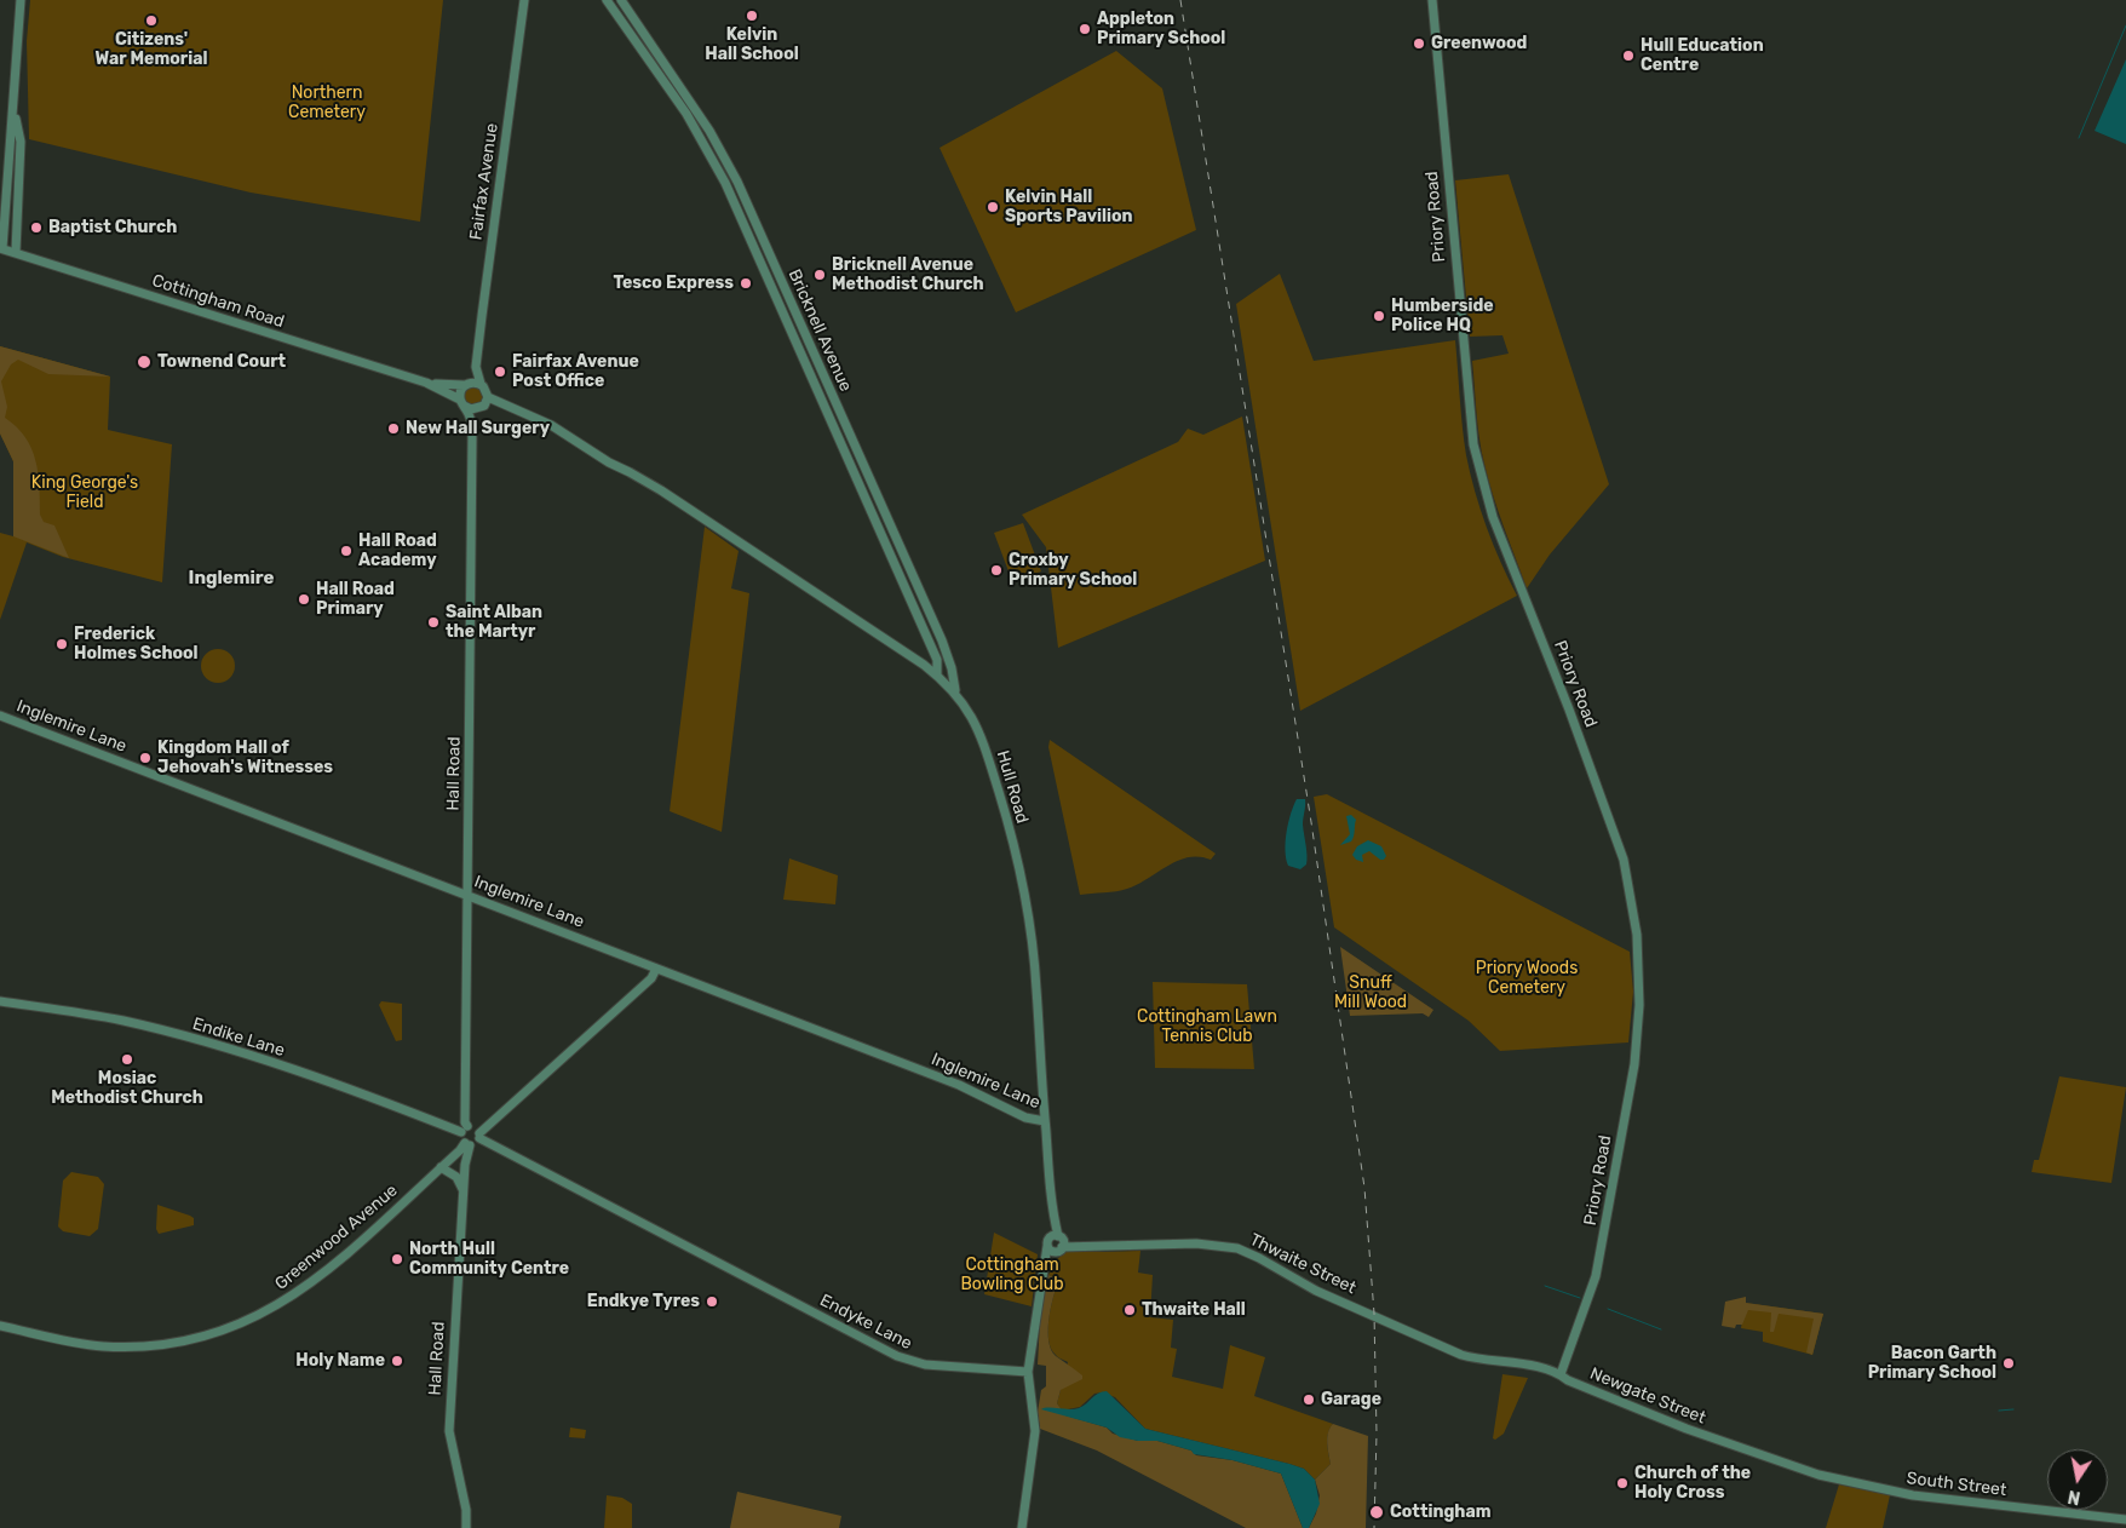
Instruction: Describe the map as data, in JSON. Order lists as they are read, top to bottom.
{
  "streets": {
    "street": [
      "Fairfax Avenue",
      "Priory Road",
      "Cottingham Road",
      "Bricknell Avenue",
      "Inglemire Lane",
      "Hall Road",
      "Hull Road",
      "Endike Lane",
      "Greenwood Avenue",
      "Thwaite Street",
      "Endyke Lane",
      "Newgate Street",
      "South Street"
    ]
  },
  "crossings": [
    ["Fairfax Avenue", "Cottingham Road"],
    ["Fairfax Avenue", "Hall Road"],
    ["Priory Road", "Newgate Street"],
    ["Cottingham Road", "Hall Road"],
    ["Cottingham Road", "Hull Road"],
    ["Bricknell Avenue", "Hull Road"],
    ["Inglemire Lane", "Hall Road"],
    ["Inglemire Lane", "Hull Road"],
    ["Hall Road", "Hull Road"],
    ["Hall Road", "Endike Lane"],
    ["Hall Road", "Greenwood Avenue"],
    ["Hull Road", "Thwaite Street"],
    ["Endike Lane", "Greenwood Avenue"],
    ["Endike Lane", "Endyke Lane"],
    ["Greenwood Avenue", "Endyke Lane"],
    ["Thwaite Street", "Newgate Street"],
    ["Newgate Street", "South Street"]
  ],
  "districts": ["Inglemire"],
  "parks": [
    "Northern Cemetery",
    "King George's Field",
    "Priory Woods Cemetery",
    "Snuff Mill Wood",
    "Cottingham Lawn Tennis Club",
    "Cottingham Bowling Club"
  ],
  "places": [
    "Kelvin Hall School",
    "Citizens' War Memorial",
    "Appleton Primary School",
    "Greenwood",
    "Hull Education Centre",
    "Kelvin Hall Sports Pavilion",
    "Baptist Church",
    "Bricknell Avenue Methodist Church",
    "Tesco Express",
    "Humberside Police HQ",
    "Townend Court",
    "Fairfax Avenue Post Office",
    "New Hall Surgery",
    "Hall Road Academy",
    "Croxby Primary School",
    "Hall Road Primary",
    "Saint Alban the Martyr",
    "Frederick Holmes School",
    "Kingdom Hall of Jehovah's Witnesses",
    "Mosiac Methodist Church",
    "North Hull Community Centre",
    "Endkye Tyres",
    "Thwaite Hall",
    "Holy Name",
    "Bacon Garth Primary School",
    "Garage",
    "Church of the Holy Cross",
    "Cottingham"
  ],
  "north": "bottom"
}
